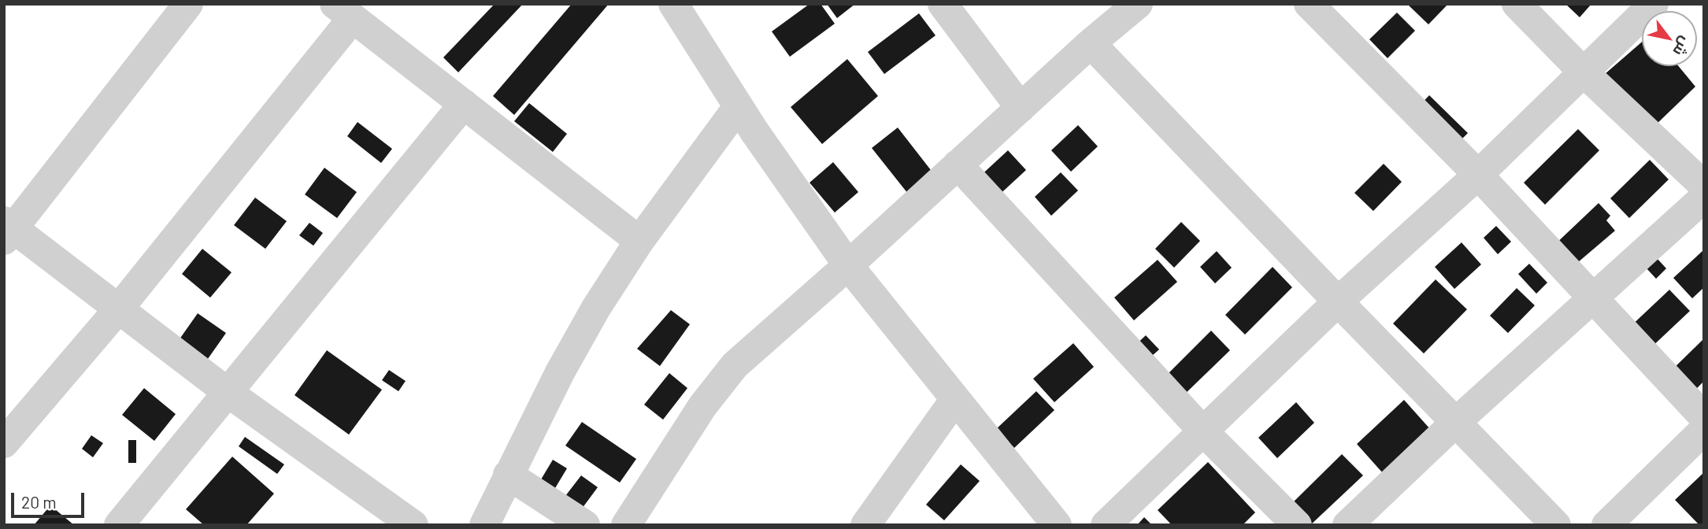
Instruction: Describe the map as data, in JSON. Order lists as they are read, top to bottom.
{
  "scale_bar": "20 m",
  "north": "bottom right"
}
